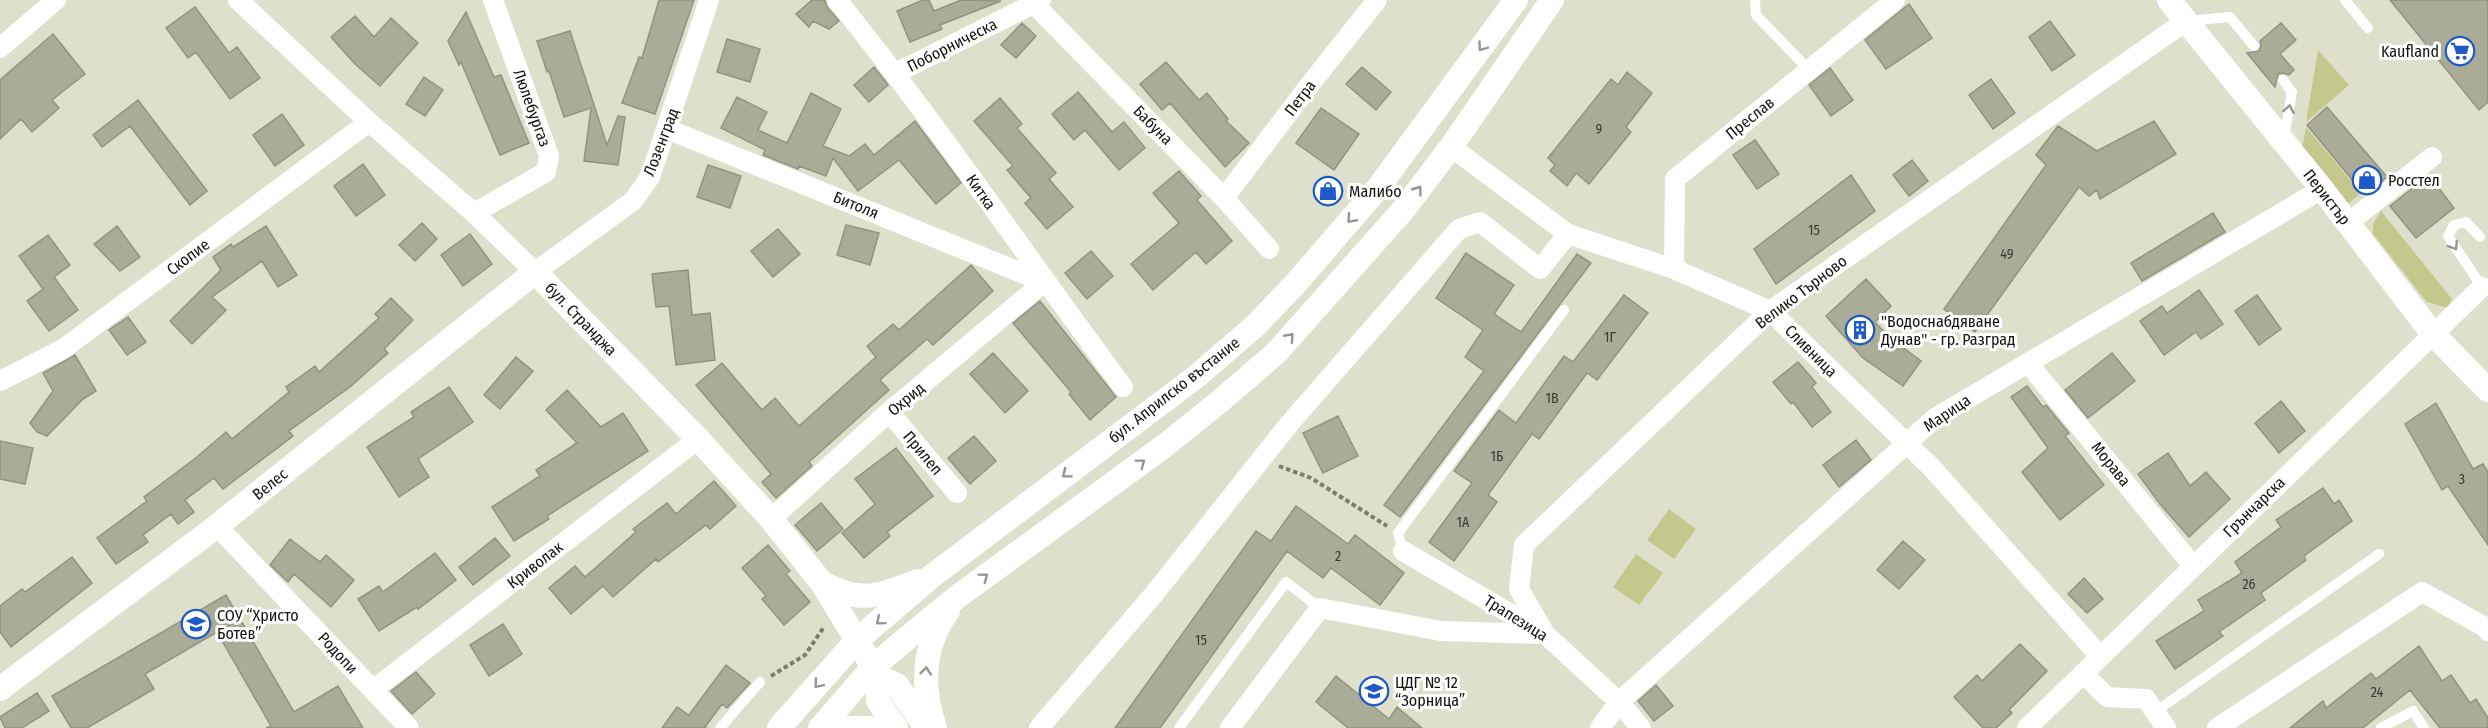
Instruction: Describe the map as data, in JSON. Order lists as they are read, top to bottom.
{
  "streets": {
    "street": [
      "Поборническа",
      "Петра",
      "Люлебургаз",
      "Преслав",
      "Бабуна",
      "Лозенград",
      "Китка",
      "Перистър",
      "Битоля",
      "Скопие",
      "Велико Търново",
      "бул. Странджа",
      "Сливница",
      "бул. Априлско въстание",
      "Охрид",
      "Марица",
      "Прилеп",
      "Морава",
      "Велес",
      "Грънчарска",
      "Криволак",
      "Трапезица",
      "Родопи"
    ]
  },
  "crossings": [
    ["Поборническа", "Бабуна"],
    ["Поборническа", "Китка"],
    ["Петра", "Бабуна"],
    ["Люлебургаз", "бул. Странджа"],
    ["Преслав", "Сливница"],
    ["Лозенград", "Битоля"],
    ["Лозенград", "бул. Странджа"],
    ["Лозенград", "Велес"],
    ["Китка", "Битоля"],
    ["Китка", "Охрид"],
    ["Перистър", "Велико Търново"],
    ["Перистър", "Марица"],
    ["Перистър", "Грънчарска"],
    ["Битоля", "Охрид"],
    ["Скопие", "бул. Странджа"],
    ["Велико Търново", "Сливница"],
    ["Велико Търново", "Трапезица"],
    ["бул. Странджа", "бул. Априлско въстание"],
    ["бул. Странджа", "Охрид"],
    ["бул. Странджа", "Велес"],
    ["бул. Странджа", "Криволак"],
    ["Сливница", "Марица"],
    ["Сливница", "Грънчарска"],
    ["Охрид", "Прилеп"],
    ["Марица", "Морава"],
    ["Марица", "Трапезица"],
    ["Морава", "Грънчарска"],
    ["Велес", "Родопи"],
    ["Криволак", "Родопи"]
  ],
  "places": {
    "supermarket": ["Kaufland"],
    "shop": ["Росстел", "Малибо"],
    "building": ["\"Водоснабдяване Дунав\" - гр. Разград"],
    "school or university": ["СОУ “Христо Ботев”", "ЦДГ № 12 “Зорница”"]
  },
  "house_numbers": [
    "9",
    "15",
    "49",
    "1Г",
    "1В",
    "1Б",
    "3",
    "1А",
    "2",
    "26",
    "15",
    "24"
  ]
}
